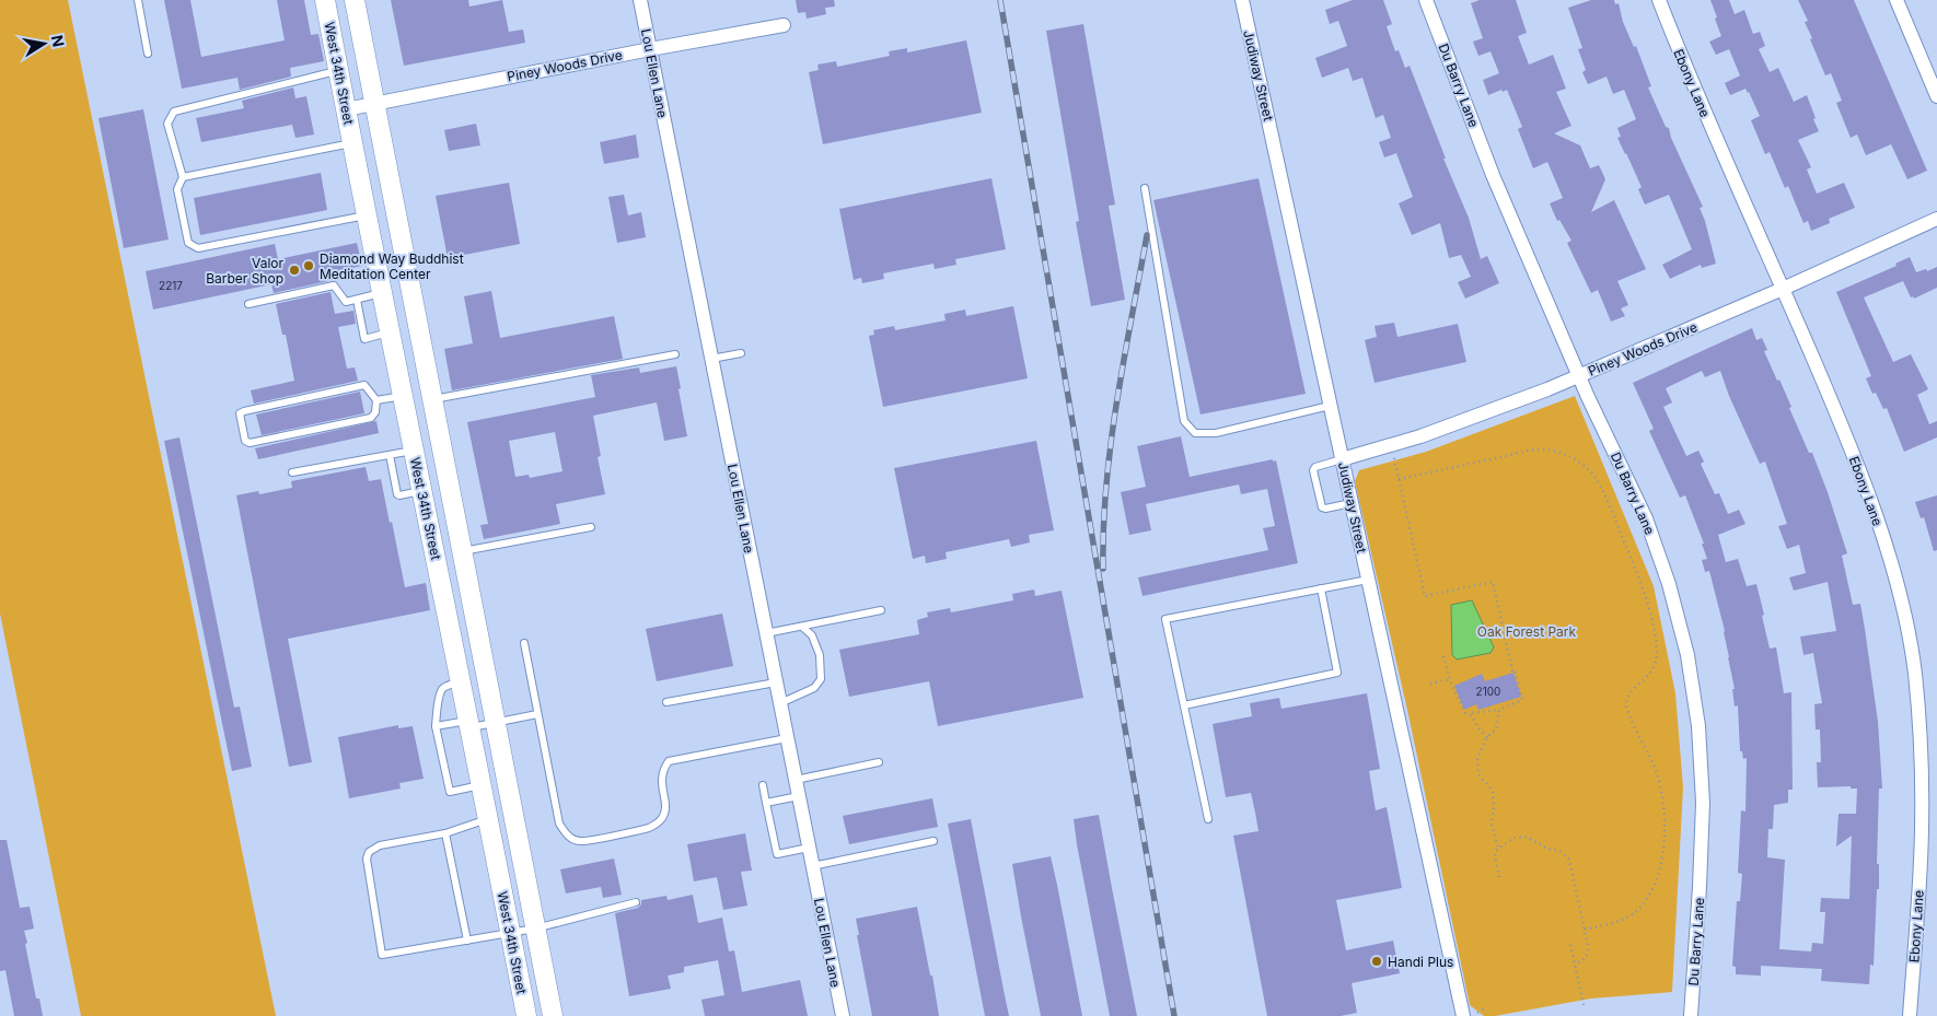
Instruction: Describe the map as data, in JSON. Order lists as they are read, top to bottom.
{
  "streets": {
    "main road": ["West 34th Street"],
    "street": [
      "Piney Woods Drive",
      "Lou Ellen Lane",
      "Judiway Street",
      "Ebony Lane",
      "Du Barry Lane"
    ]
  },
  "crossings": [
    ["Piney Woods Drive", "West 34th Street"],
    ["Piney Woods Drive", "Lou Ellen Lane"],
    ["Piney Woods Drive", "Judiway Street"],
    ["Piney Woods Drive", "Ebony Lane"],
    ["Piney Woods Drive", "Du Barry Lane"]
  ],
  "parks": ["Oak Forest Park"],
  "places": ["Diamond Way Buddhist Meditation Center", "Valor Barber Shop", "Handi Plus"],
  "house_numbers": ["2217", "2100"],
  "north": "right"
}
